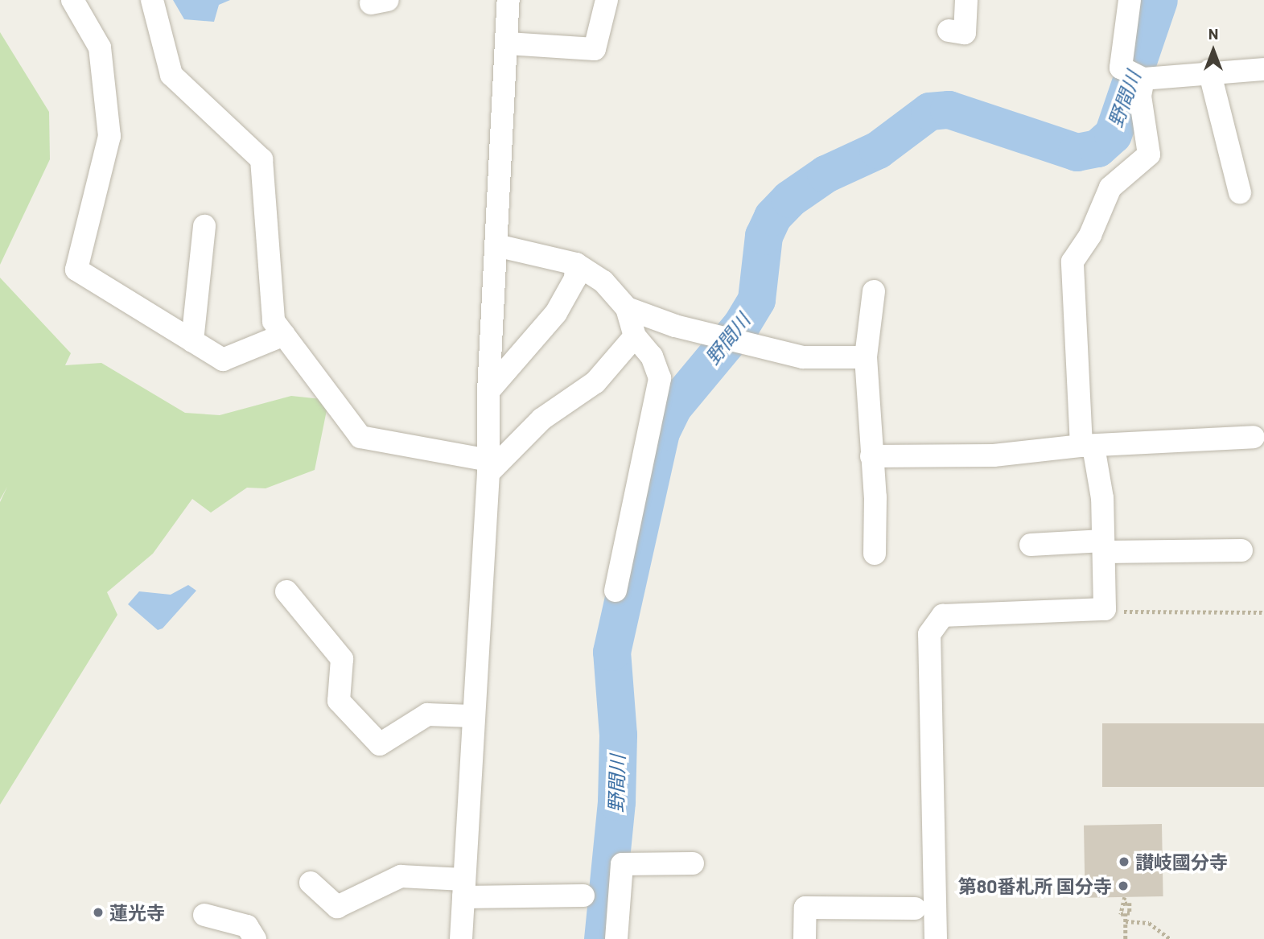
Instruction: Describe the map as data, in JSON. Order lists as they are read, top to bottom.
{
  "water": ["野間川"],
  "places": ["讃岐國分寺", "第80番札所 国分寺", "蓮光寺"],
  "north": "top"
}
